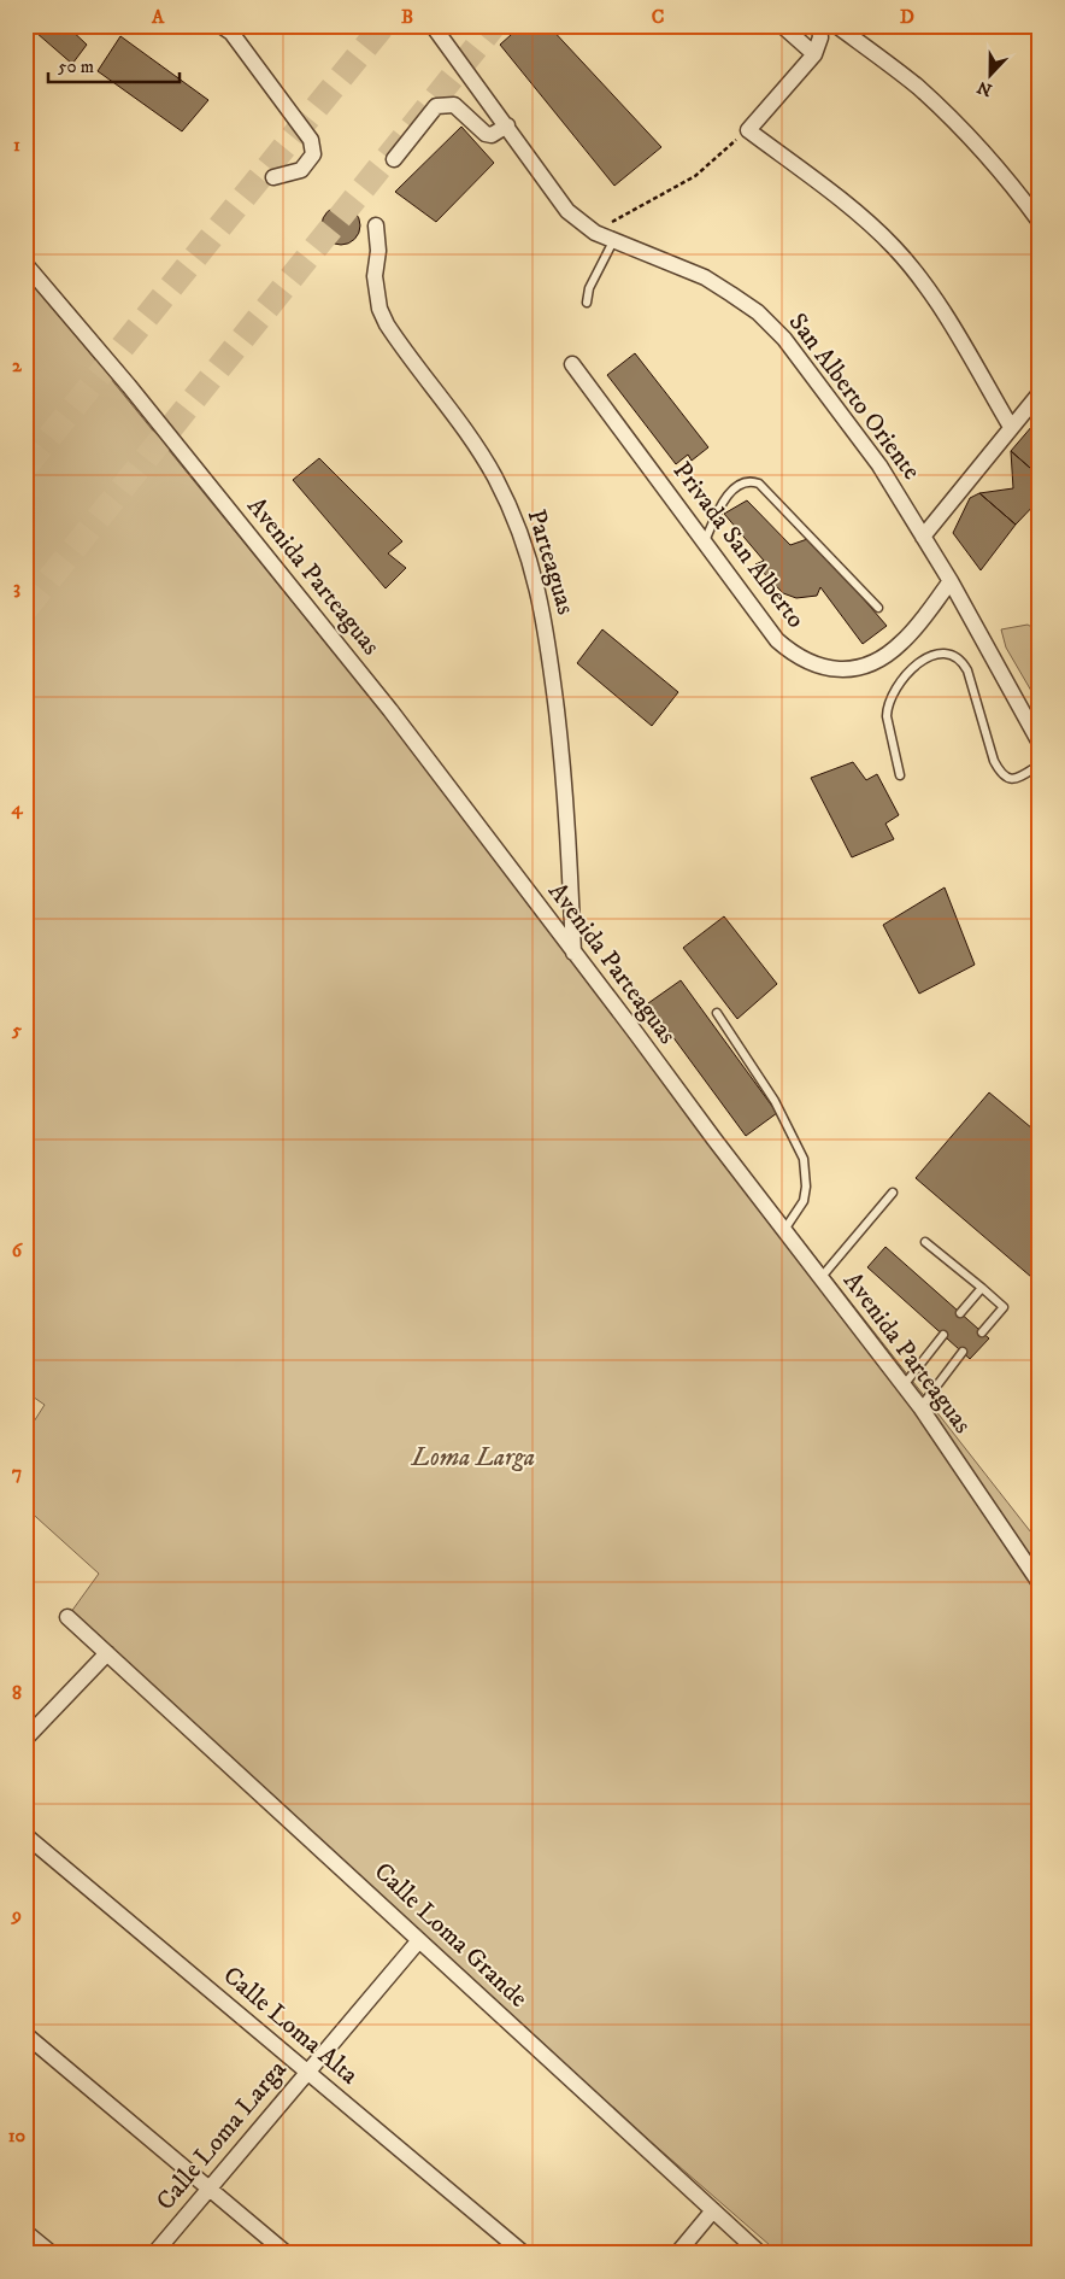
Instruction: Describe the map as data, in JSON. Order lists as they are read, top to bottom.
{
  "streets": {
    "street": [
      "San Alberto Oriente",
      "Privada San Alberto",
      "Parteaguas",
      "Avenida Parteaguas",
      "Calle Loma Grande",
      "Calle Loma Alta",
      "Calle Loma Larga"
    ]
  },
  "crossings": [
    ["San Alberto Oriente", "Privada San Alberto"],
    ["Parteaguas", "Avenida Parteaguas"],
    ["Calle Loma Grande", "Calle Loma Larga"],
    ["Calle Loma Alta", "Calle Loma Larga"]
  ],
  "parks": ["Loma Larga"],
  "scale_bar": "50 m",
  "north": "bottom",
  "grid": {
    "columns": [
      "A",
      "B",
      "C",
      "D"
    ],
    "rows": [
      "1",
      "2",
      "3",
      "4",
      "5",
      "6",
      "7",
      "8",
      "9",
      "10"
    ]
  }
}
